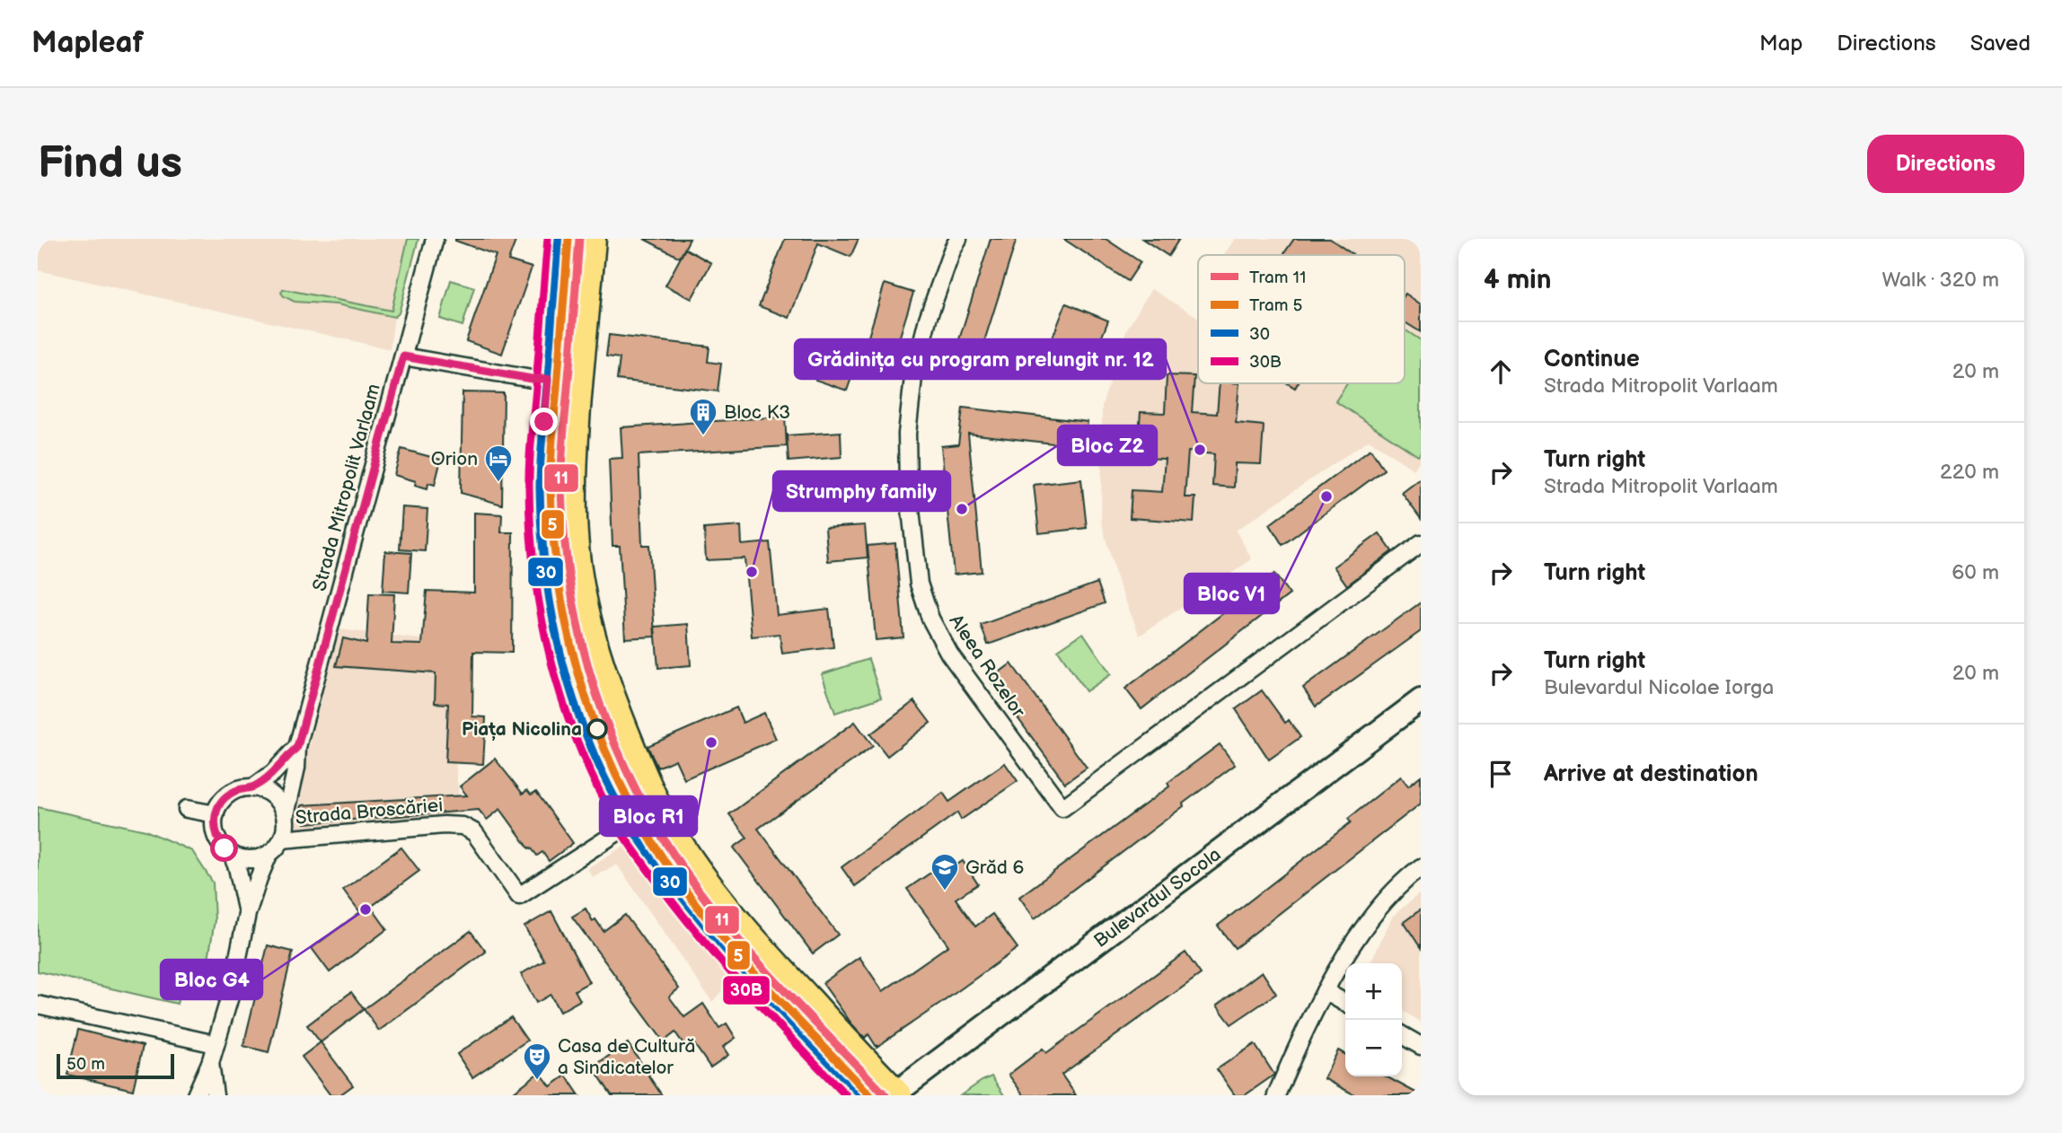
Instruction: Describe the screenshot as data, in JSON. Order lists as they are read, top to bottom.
{
  "streets": {
    "main road": ["Bulevardul Socola"],
    "street": ["Strada Mitropolit Varlaam", "Aleea Rozelor", "Strada Broscăriei"]
  },
  "crossings": [
    ["Strada Mitropolit Varlaam", "Strada Broscăriei"]
  ],
  "places": {
    "building": ["Bloc K3"],
    "other": [
      "Grădinița cu program prelungit nr. 12",
      "Bloc V1",
      "Bloc Z2",
      "Strumphy family",
      "Piața Nicolina",
      "Bloc R1",
      "Bloc G4"
    ],
    "hotel": ["Orion"],
    "school or university": ["Grăd 6"],
    "theatre": ["Casa de Cultură a Sindicatelor"]
  },
  "lines": [
    "tram line 11",
    "tram line 5",
    "transit line 30",
    "transit line 30B"
  ],
  "legend": [
    "Tram 11",
    "Tram 5",
    "30",
    "30B"
  ],
  "scale_bar": "50 m",
  "page": {
    "header": "Mapleaf",
    "nav": ["Map", "Directions", "Saved"],
    "buttons": "Directions",
    "title": "Find us",
    "heading": ["4 min", "Walk · 320 m"],
    "list": [
      ["Continue", "Strada Mitropolit Varlaam", "20 m"],
      ["Turn right", "Strada Mitropolit Varlaam", "220 m"],
      ["Turn right", "60 m"],
      ["Turn right", "Bulevardul Nicolae Iorga", "20 m"],
      "Arrive at destination"
    ],
    "map_buttons": ["+", "−"],
    "scale": "50 m"
  }
}
